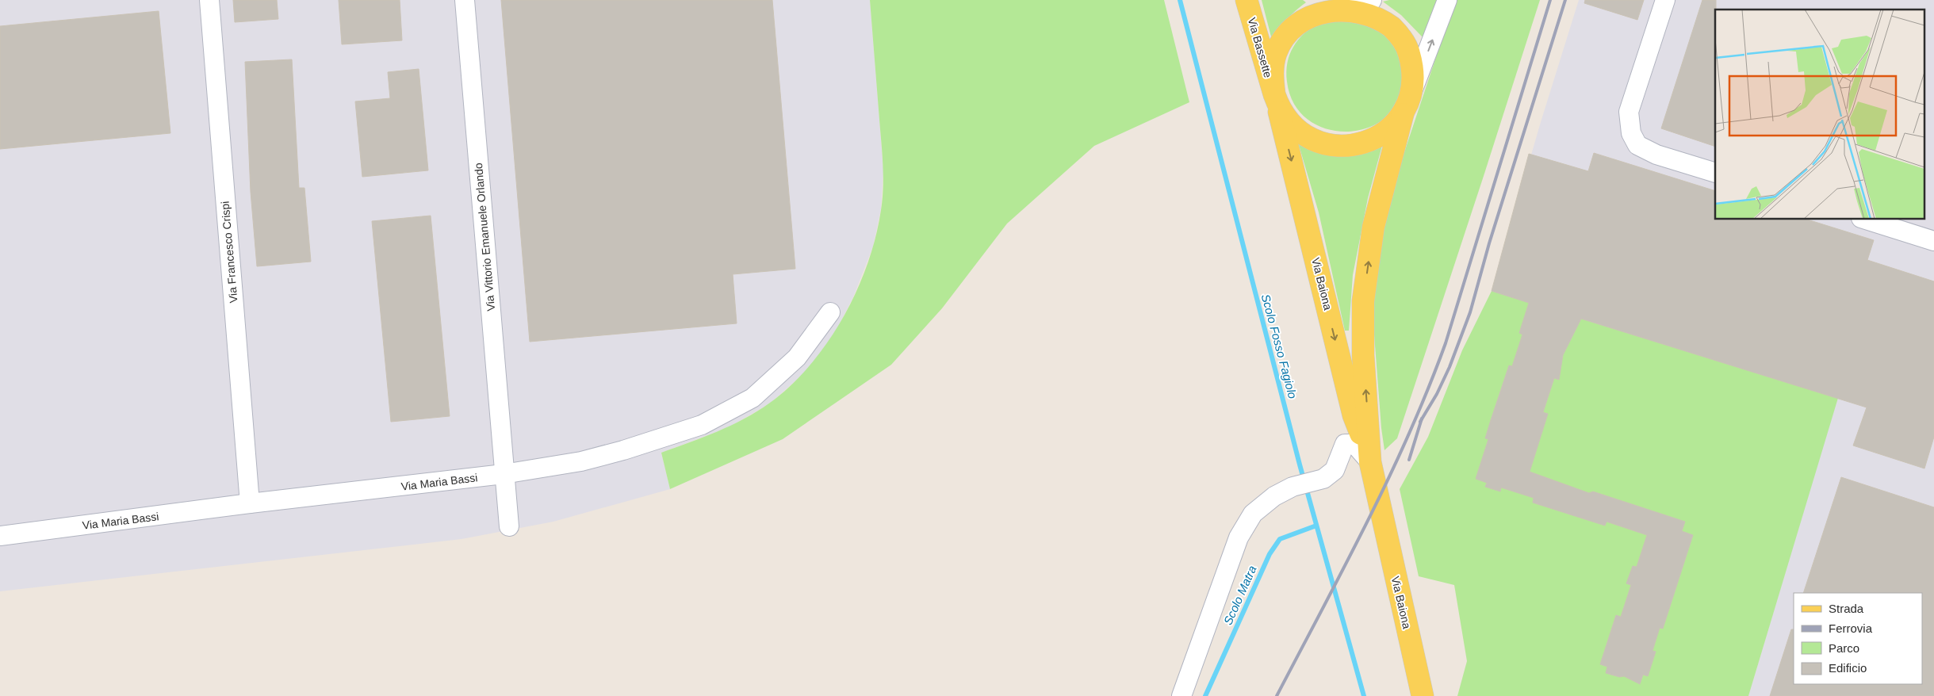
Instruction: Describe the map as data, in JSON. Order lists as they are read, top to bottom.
{
  "streets": {
    "main road": ["Via Bassette", "Via Baiona"],
    "street": ["Via Vittorio Emanuele Orlando", "Via Francesco Crispi", "Via Maria Bassi"]
  },
  "crossings": [
    ["Via Bassette", "Via Baiona"],
    ["Via Vittorio Emanuele Orlando", "Via Maria Bassi"],
    ["Via Francesco Crispi", "Via Maria Bassi"]
  ],
  "water": ["Scolo Fosso Fagiolo", "Scolo Matra"],
  "legend": [
    "Strada",
    "Ferrovia",
    "Parco",
    "Edificio"
  ]
}
